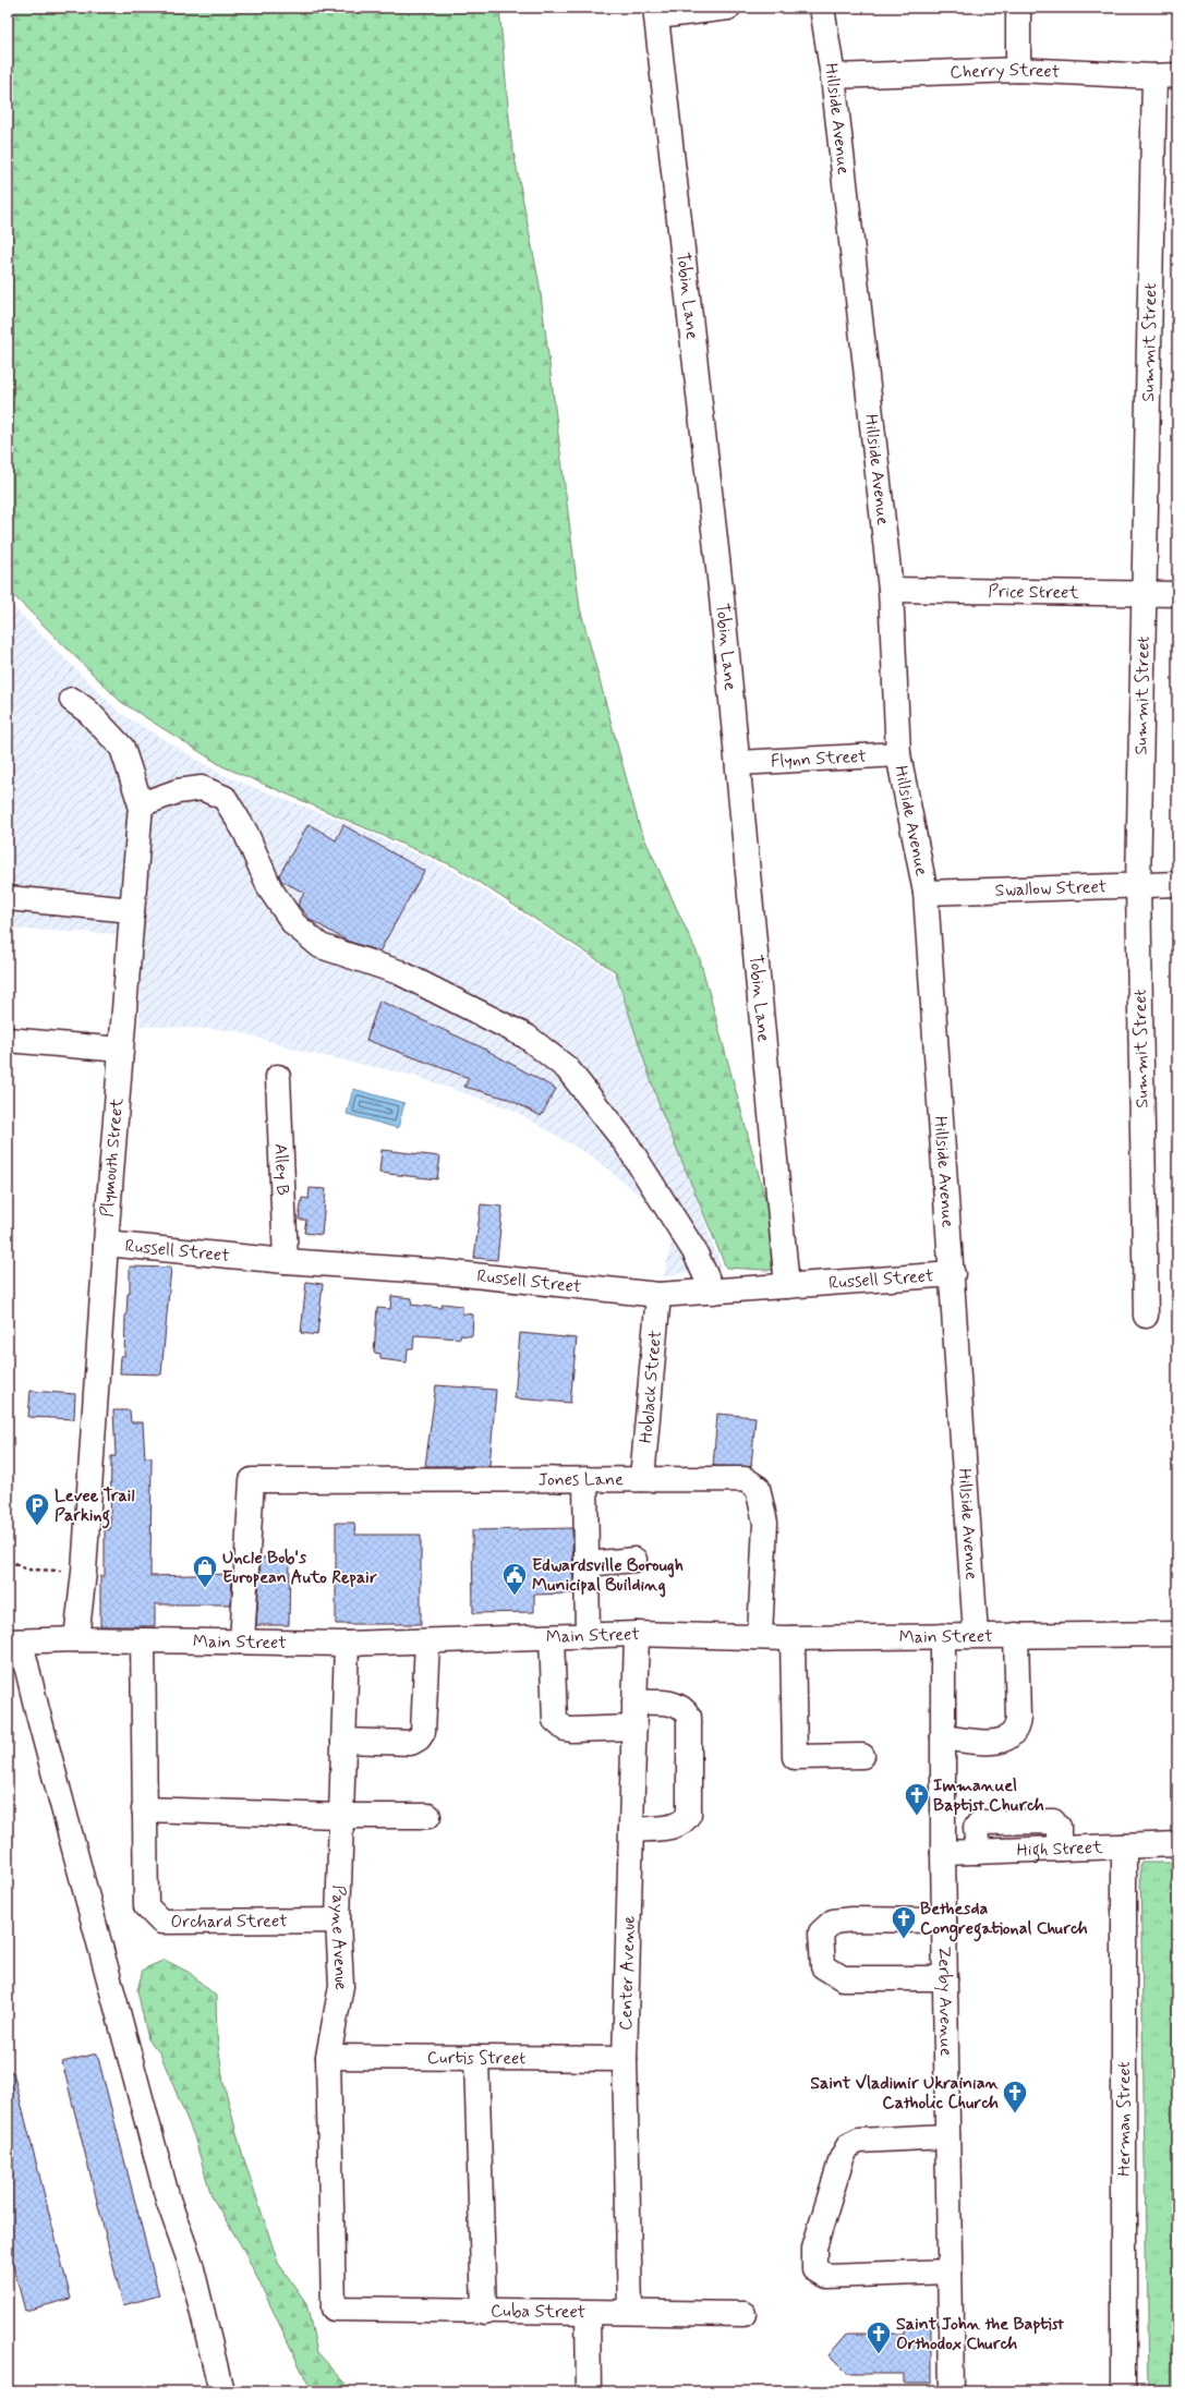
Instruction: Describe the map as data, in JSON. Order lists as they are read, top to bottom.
{
  "streets": {
    "street": [
      "Cherry Street",
      "Hillside Avenue",
      "Tobin Lane",
      "Summit Street",
      "Price Street",
      "Flynn Street",
      "Swallow Street",
      "Plymouth Street",
      "Alley B",
      "Russell Street",
      "Hoblack Street",
      "Jones Lane",
      "Main Street",
      "High Street",
      "Orchard Street",
      "Payne Avenue",
      "Center Avenue",
      "Zerby Avenue",
      "Curtis Street",
      "Herman Street",
      "Cuba Street"
    ]
  },
  "crossings": [
    ["Cherry Street", "Hillside Avenue"],
    ["Cherry Street", "Summit Street"],
    ["Hillside Avenue", "Price Street"],
    ["Hillside Avenue", "Flynn Street"],
    ["Hillside Avenue", "Swallow Street"],
    ["Hillside Avenue", "Russell Street"],
    ["Hillside Avenue", "Main Street"],
    ["Tobin Lane", "Flynn Street"],
    ["Tobin Lane", "Russell Street"],
    ["Summit Street", "Price Street"],
    ["Summit Street", "Swallow Street"],
    ["Plymouth Street", "Russell Street"],
    ["Plymouth Street", "Main Street"],
    ["Alley B", "Russell Street"],
    ["Russell Street", "Hoblack Street"],
    ["Hoblack Street", "Jones Lane"],
    ["Jones Lane", "Main Street"],
    ["Main Street", "Orchard Street"],
    ["Main Street", "Payne Avenue"],
    ["Main Street", "Center Avenue"],
    ["Main Street", "Zerby Avenue"],
    ["High Street", "Zerby Avenue"],
    ["High Street", "Herman Street"],
    ["Orchard Street", "Payne Avenue"],
    ["Payne Avenue", "Curtis Street"],
    ["Payne Avenue", "Cuba Street"],
    ["Center Avenue", "Curtis Street"],
    ["Center Avenue", "Cuba Street"]
  ],
  "places": {
    "parking": ["Levee Trail Parking"],
    "shop": ["Uncle Bob's European Auto Repair"],
    "public building": ["Edwardsville Borough Municipal Building"],
    "church": [
      "Immanuel Baptist Church",
      "Bethesda Congregational Church",
      "Saint Vladimir Ukrainian Catholic Church",
      "Saint John the Baptist Orthodox Church"
    ]
  }
}
